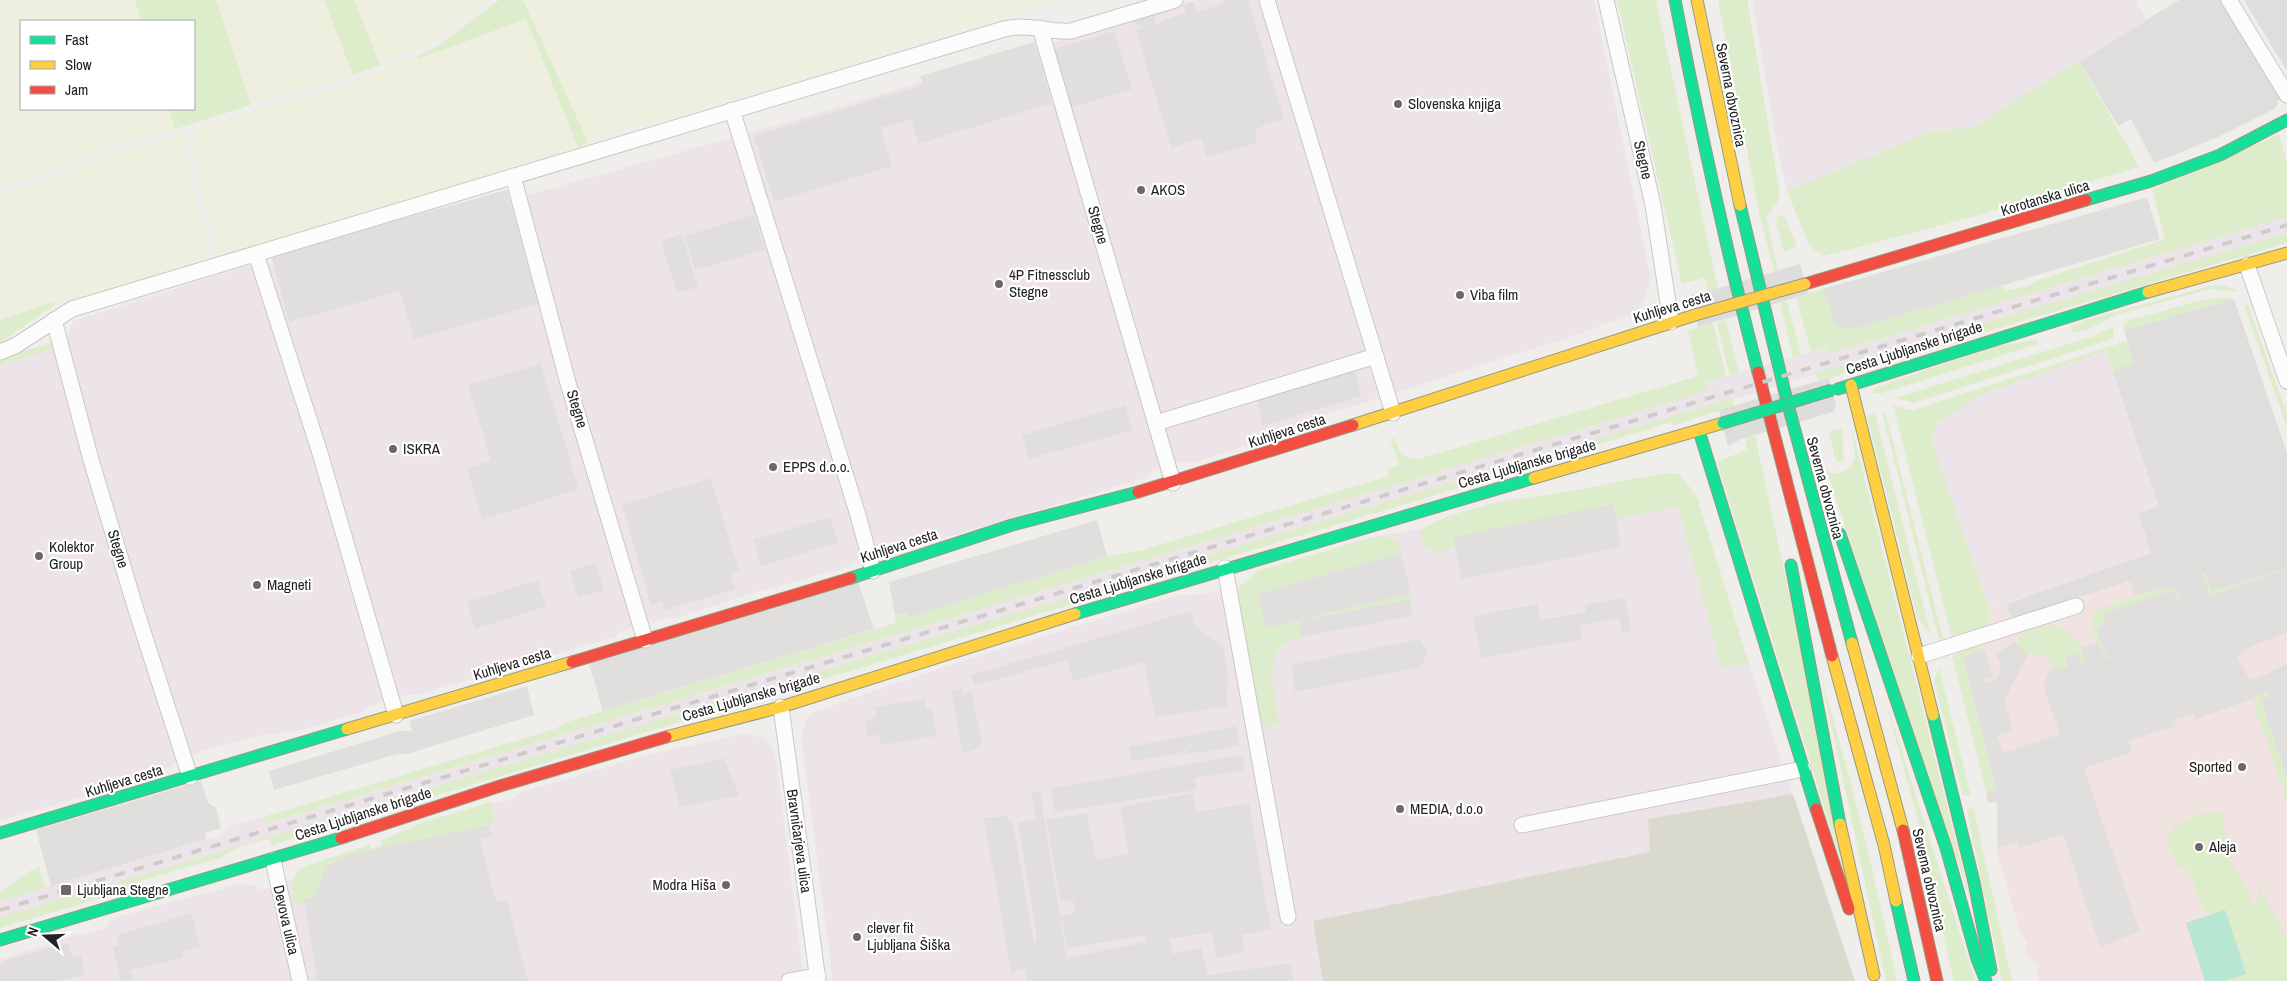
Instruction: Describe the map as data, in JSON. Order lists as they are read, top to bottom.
{
  "streets": {
    "main road": [
      "Severna obvoznica",
      "Korotanska ulica",
      "Kuhljeva cesta",
      "Cesta Ljubljanske brigade"
    ],
    "street": ["Stegne", "Bravničarjeva ulica", "Devova ulica"]
  },
  "crossings": [
    ["Stegne", "Kuhljeva cesta"],
    ["Korotanska ulica", "Kuhljeva cesta"],
    ["Cesta Ljubljanske brigade", "Bravničarjeva ulica"],
    ["Cesta Ljubljanske brigade", "Devova ulica"]
  ],
  "places": {
    "other": [
      "Slovenska knjiga",
      "AKOS",
      "4P Fitnessclub Stegne",
      "Viba film",
      "ISKRA",
      "EPPS d.o.o.",
      "Kolektor Group",
      "Magneti",
      "Sported",
      "MEDIA, d.o.o",
      "Aleja",
      "Modra Hiša",
      "clever fit Ljubljana Šiška"
    ],
    "transit": ["Ljubljana Stegne"]
  },
  "legend": ["Fast", "Slow", "Jam"],
  "north": "left"
}
